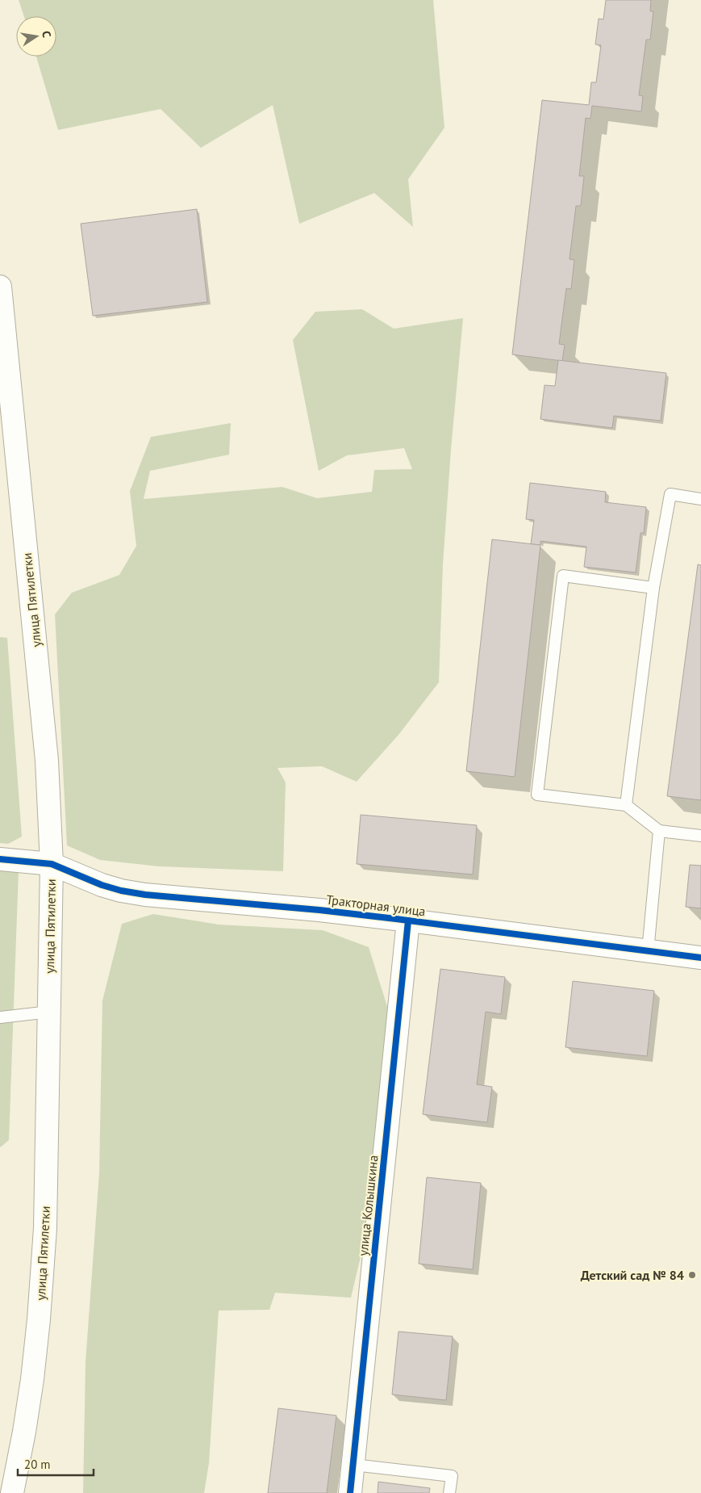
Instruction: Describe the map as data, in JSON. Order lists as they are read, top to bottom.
{
  "streets": {
    "street": ["улица Пятилетки", "Тракторная улица", "улица Колышкина"]
  },
  "crossings": [
    ["улица Пятилетки", "Тракторная улица"],
    ["Тракторная улица", "улица Колышкина"]
  ],
  "places": ["Детский сад № 84"],
  "scale_bar": "20 m",
  "north": "right"
}
